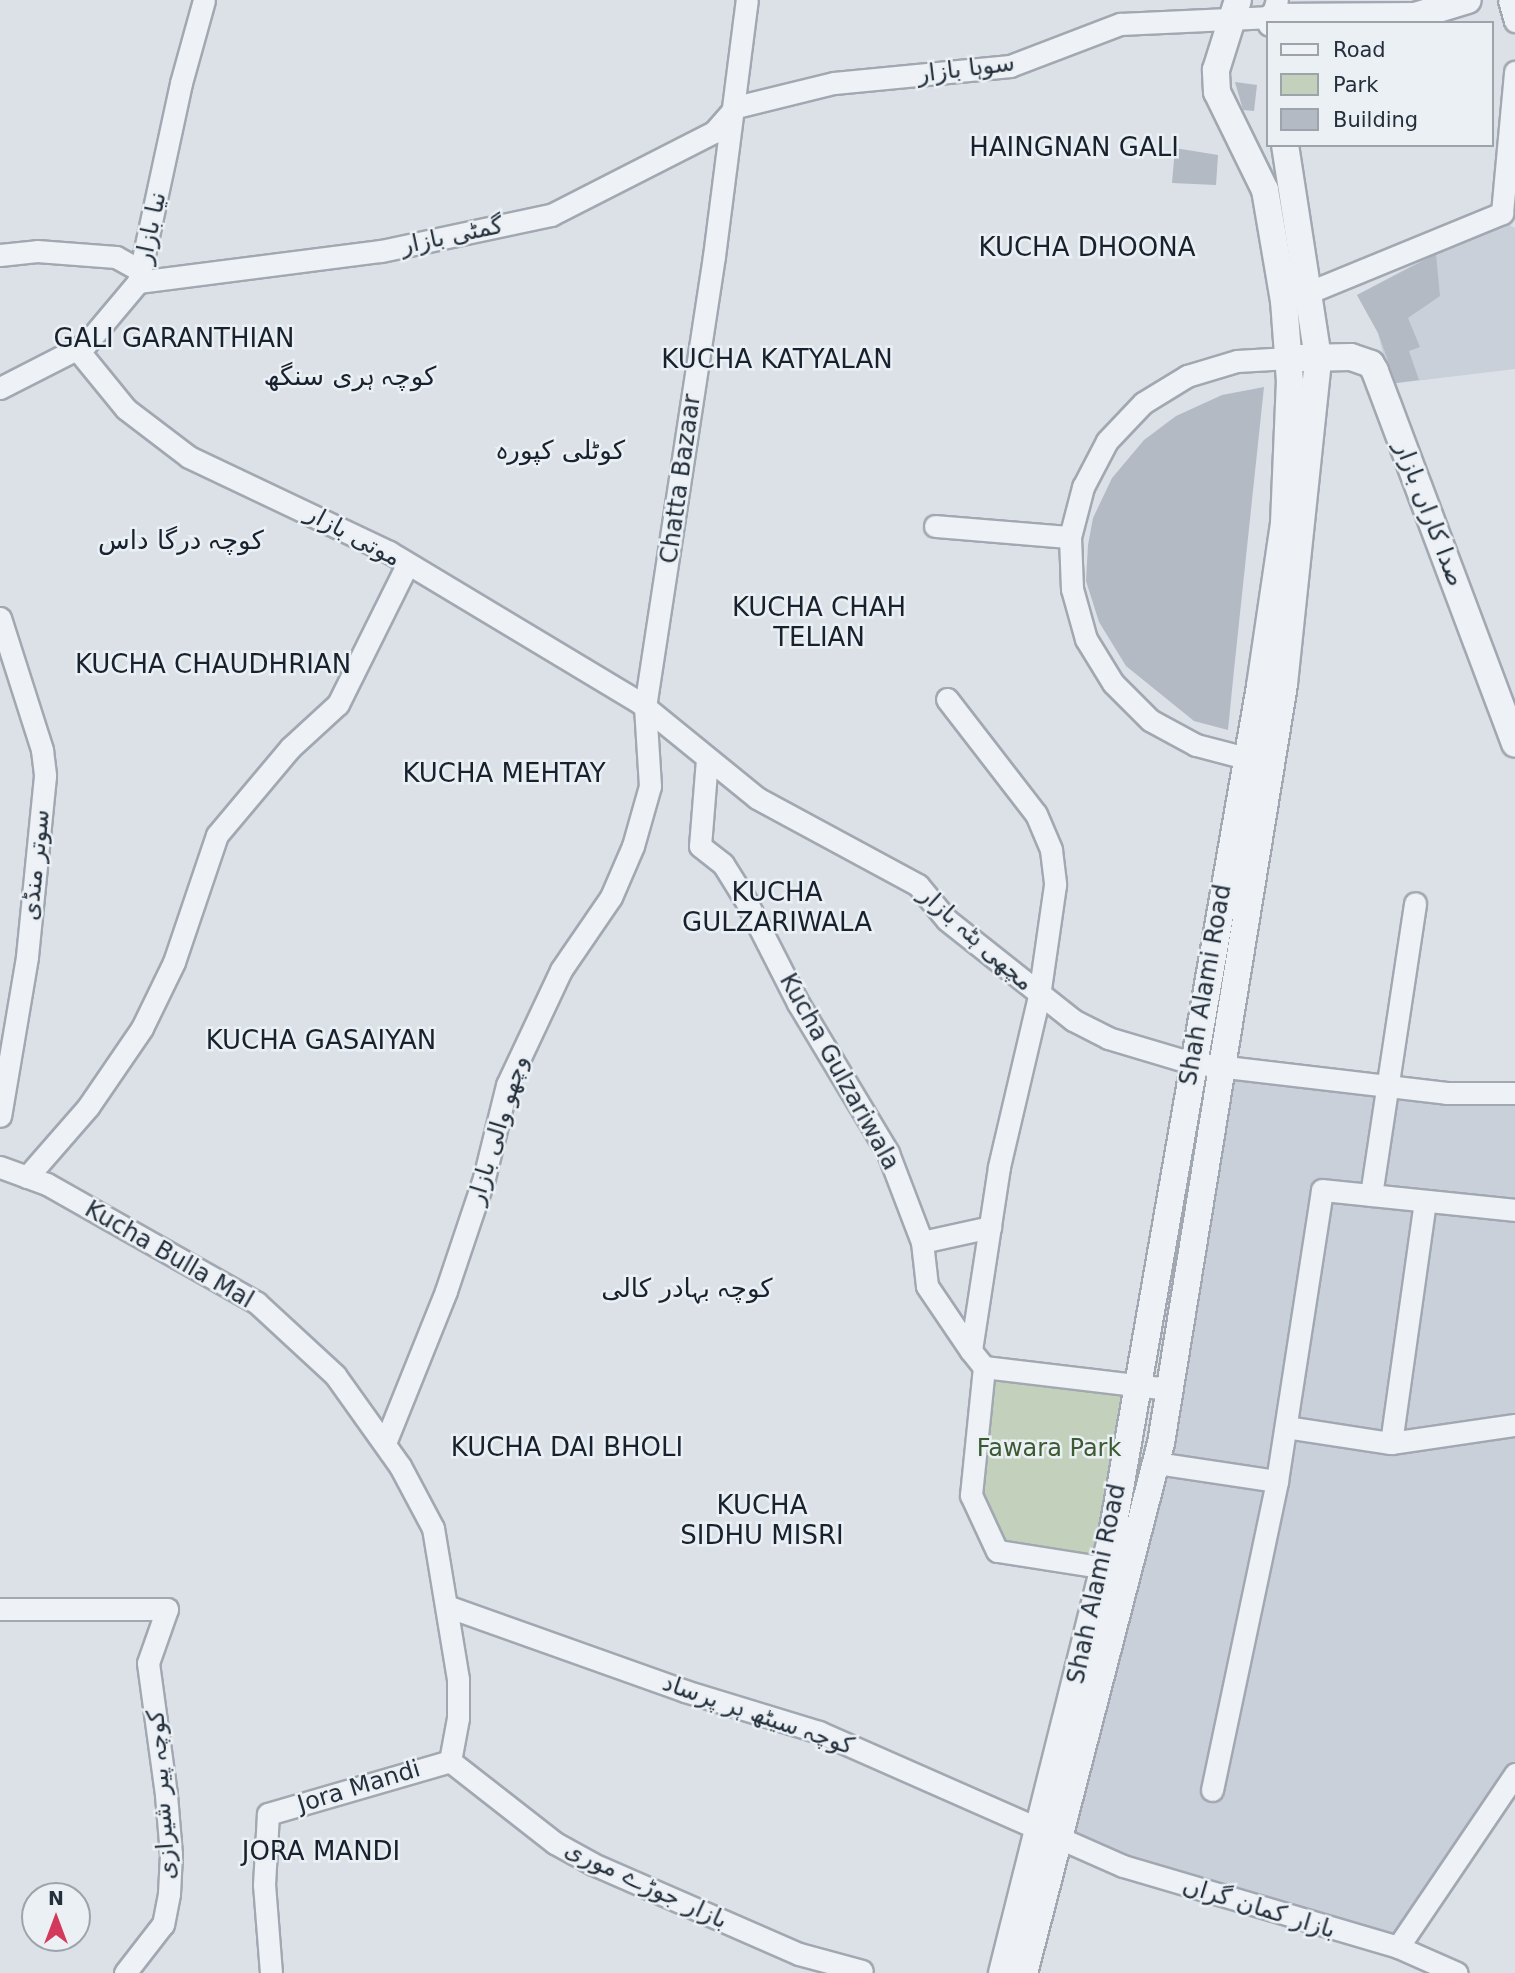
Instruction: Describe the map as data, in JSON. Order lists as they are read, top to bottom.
{
  "streets": {
    "street": [
      "سوہا بازار",
      "نیا بازار",
      "گمٹی بازار",
      "Chatta Bazaar",
      "صدا کاراں بازار",
      "موتی بازار",
      "سوتر منڈی",
      "مچھی ہٹہ بازار",
      "Shah Alami Road",
      "Kucha Gulzariwala",
      "وچھو والی بازار",
      "Kucha Bulla Mal",
      "کوچہ سیٹھ ہر پرساد",
      "Jora Mandi",
      "کوچہ پیر شیرازی",
      "بازار جوڑے موری",
      "بازار کمان گراں"
    ]
  },
  "crossings": [
    ["سوہا بازار", "گمٹی بازار"],
    ["سوہا بازار", "Chatta Bazaar"],
    ["سوہا بازار", "Shah Alami Road"],
    ["نیا بازار", "گمٹی بازار"],
    ["نیا بازار", "موتی بازار"],
    ["گمٹی بازار", "Chatta Bazaar"],
    ["Chatta Bazaar", "موتی بازار"],
    ["Chatta Bazaar", "مچھی ہٹہ بازار"],
    ["Chatta Bazaar", "وچھو والی بازار"],
    ["صدا کاراں بازار", "Shah Alami Road"],
    ["موتی بازار", "مچھی ہٹہ بازار"],
    ["موتی بازار", "وچھو والی بازار"],
    ["مچھی ہٹہ بازار", "Shah Alami Road"],
    ["مچھی ہٹہ بازار", "Kucha Gulzariwala"],
    ["مچھی ہٹہ بازار", "وچھو والی بازار"],
    ["Shah Alami Road", "کوچہ سیٹھ ہر پرساد"],
    ["Shah Alami Road", "بازار کمان گراں"],
    ["وچھو والی بازار", "Kucha Bulla Mal"],
    ["Kucha Bulla Mal", "کوچہ سیٹھ ہر پرساد"],
    ["Kucha Bulla Mal", "Jora Mandi"],
    ["Kucha Bulla Mal", "بازار جوڑے موری"],
    ["کوچہ سیٹھ ہر پرساد", "بازار کمان گراں"],
    ["Jora Mandi", "بازار جوڑے موری"]
  ],
  "districts": [
    "HAINGNAN GALI",
    "KUCHA DHOONA",
    "GALI GARANTHIAN",
    "KUCHA KATYALAN",
    "کوچہ ہری سنگھ",
    "کوٹلی کپورہ",
    "کوچہ درگا داس",
    "KUCHA CHAH TELIAN",
    "KUCHA CHAUDHRIAN",
    "KUCHA MEHTAY",
    "KUCHA GULZARIWALA",
    "KUCHA GASAIYAN",
    "کوچہ بہادر کالی",
    "KUCHA DAI BHOLI",
    "KUCHA SIDHU MISRI",
    "JORA MANDI"
  ],
  "parks": ["Fawara Park"],
  "legend": ["Road", "Park", "Building"],
  "north": "top"
}
